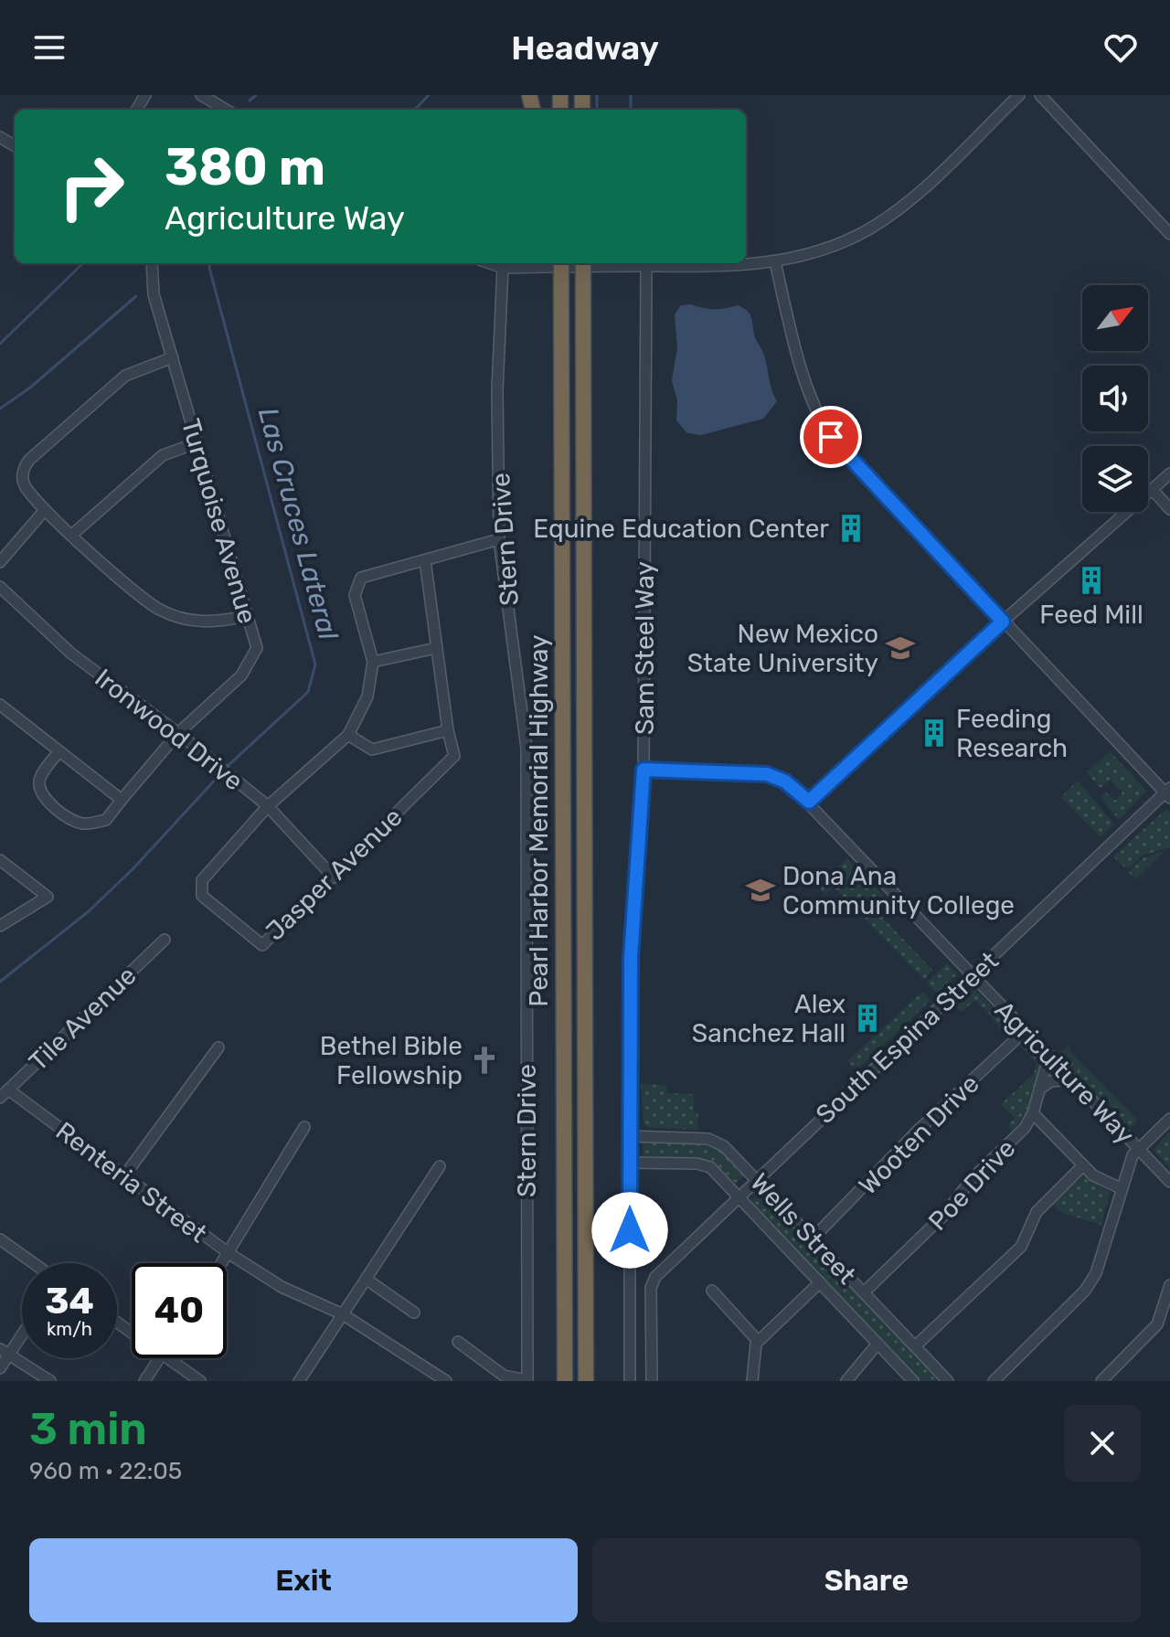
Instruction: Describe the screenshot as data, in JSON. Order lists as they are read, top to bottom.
{
  "streets": {
    "highway": ["Pearl Harbor Memorial Highway"],
    "street": [
      "Turquoise Avenue",
      "Stern Drive",
      "Sam Steel Way",
      "Ironwood Drive",
      "Jasper Avenue",
      "Tile Avenue",
      "South Espina Street",
      "Agriculture Way",
      "Wooten Drive",
      "Renteria Street",
      "Poe Drive",
      "Wells Street"
    ]
  },
  "crossings": [
    ["Turquoise Avenue", "Ironwood Drive"],
    ["Stern Drive", "Jasper Avenue"],
    ["Sam Steel Way", "Agriculture Way"],
    ["Sam Steel Way", "Wells Street"],
    ["Ironwood Drive", "Jasper Avenue"],
    ["Tile Avenue", "Renteria Street"],
    ["South Espina Street", "Agriculture Way"],
    ["South Espina Street", "Wells Street"],
    ["Agriculture Way", "Wooten Drive"],
    ["Agriculture Way", "Poe Drive"],
    ["Wooten Drive", "Wells Street"],
    ["Poe Drive", "Wells Street"]
  ],
  "water": ["Las Cruces Lateral"],
  "places": {
    "building": [
      "Equine Education Center",
      "Feed Mill",
      "Feeding Research",
      "Alex Sanchez Hall"
    ],
    "school or university": ["New Mexico State University", "Dona Ana Community College"],
    "church": ["Bethel Bible Fellowship"]
  },
  "north": "top right",
  "page": {
    "header": "Headway",
    "turn": ["380 m", "Agriculture Way"],
    "speed": "34 km/h",
    "limit": "40",
    "heading": ["3 min", "960 m · 22:05"],
    "buttons": ["Exit", "Share"]
  }
}
